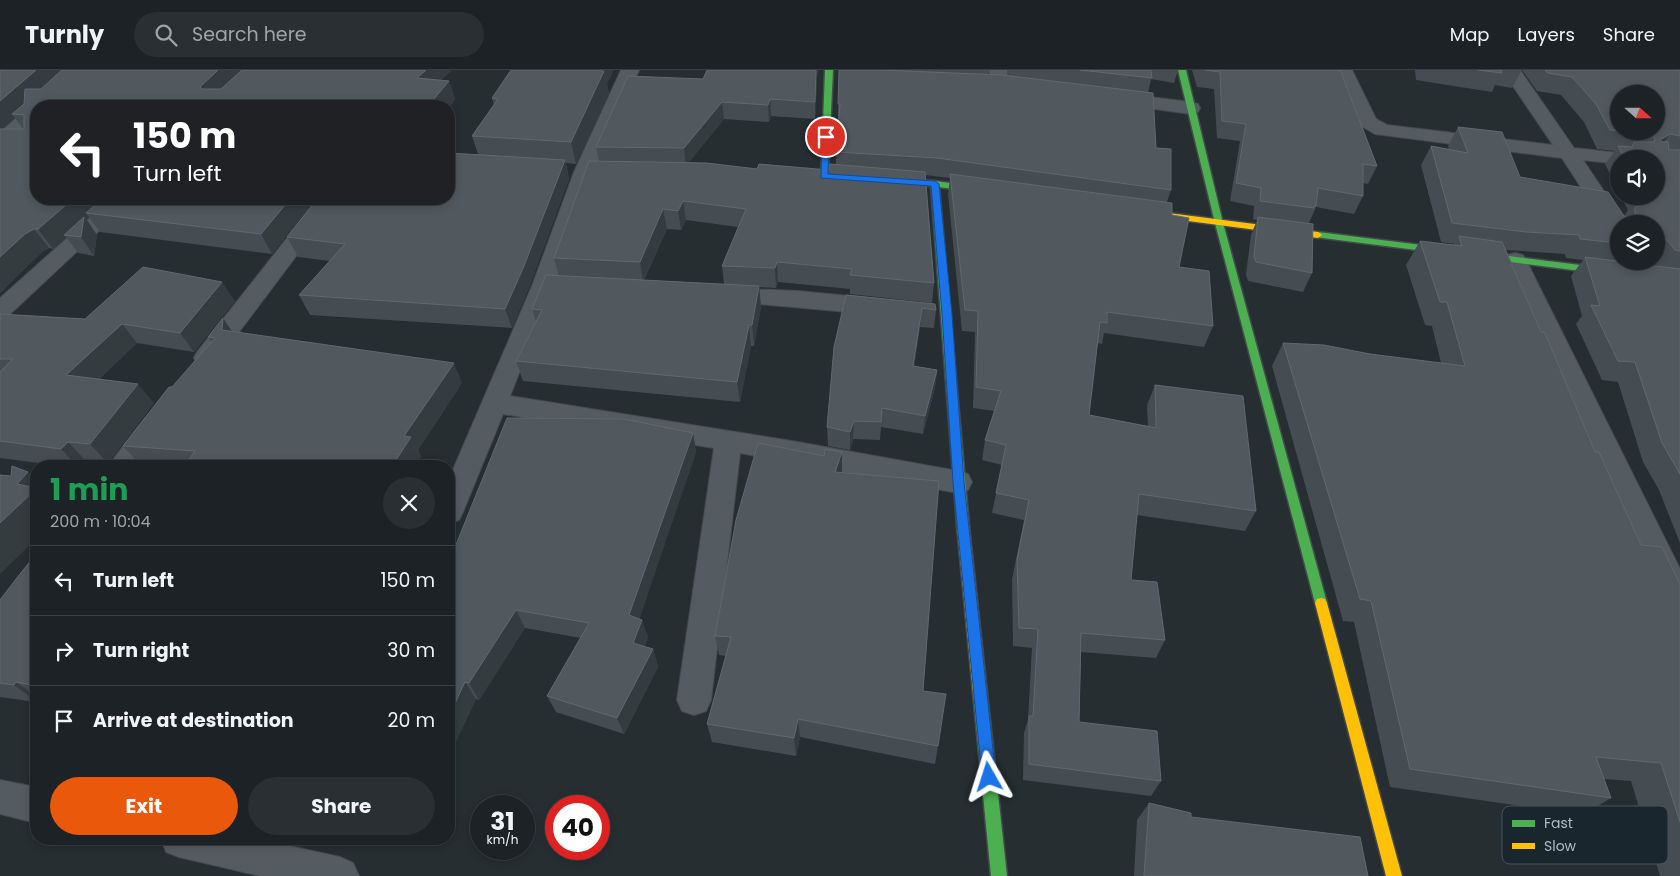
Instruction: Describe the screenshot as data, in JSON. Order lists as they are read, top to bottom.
{
  "legend": ["Fast", "Slow"],
  "north": "right",
  "page": {
    "header": "Turnly",
    "search": "Search here",
    "nav": ["Map", "Layers", "Share"],
    "turn": ["150 m", "Turn left"],
    "heading": ["1 min", "200 m · 10:04"],
    "list": [
      {
        "name": "Turn left",
        "value": "150 m"
      },
      {
        "name": "Turn right",
        "value": "30 m"
      },
      {
        "name": "Arrive at destination",
        "value": "20 m"
      }
    ],
    "buttons": ["Exit", "Share"],
    "speed": "31 km/h",
    "limit": "40"
  }
}
